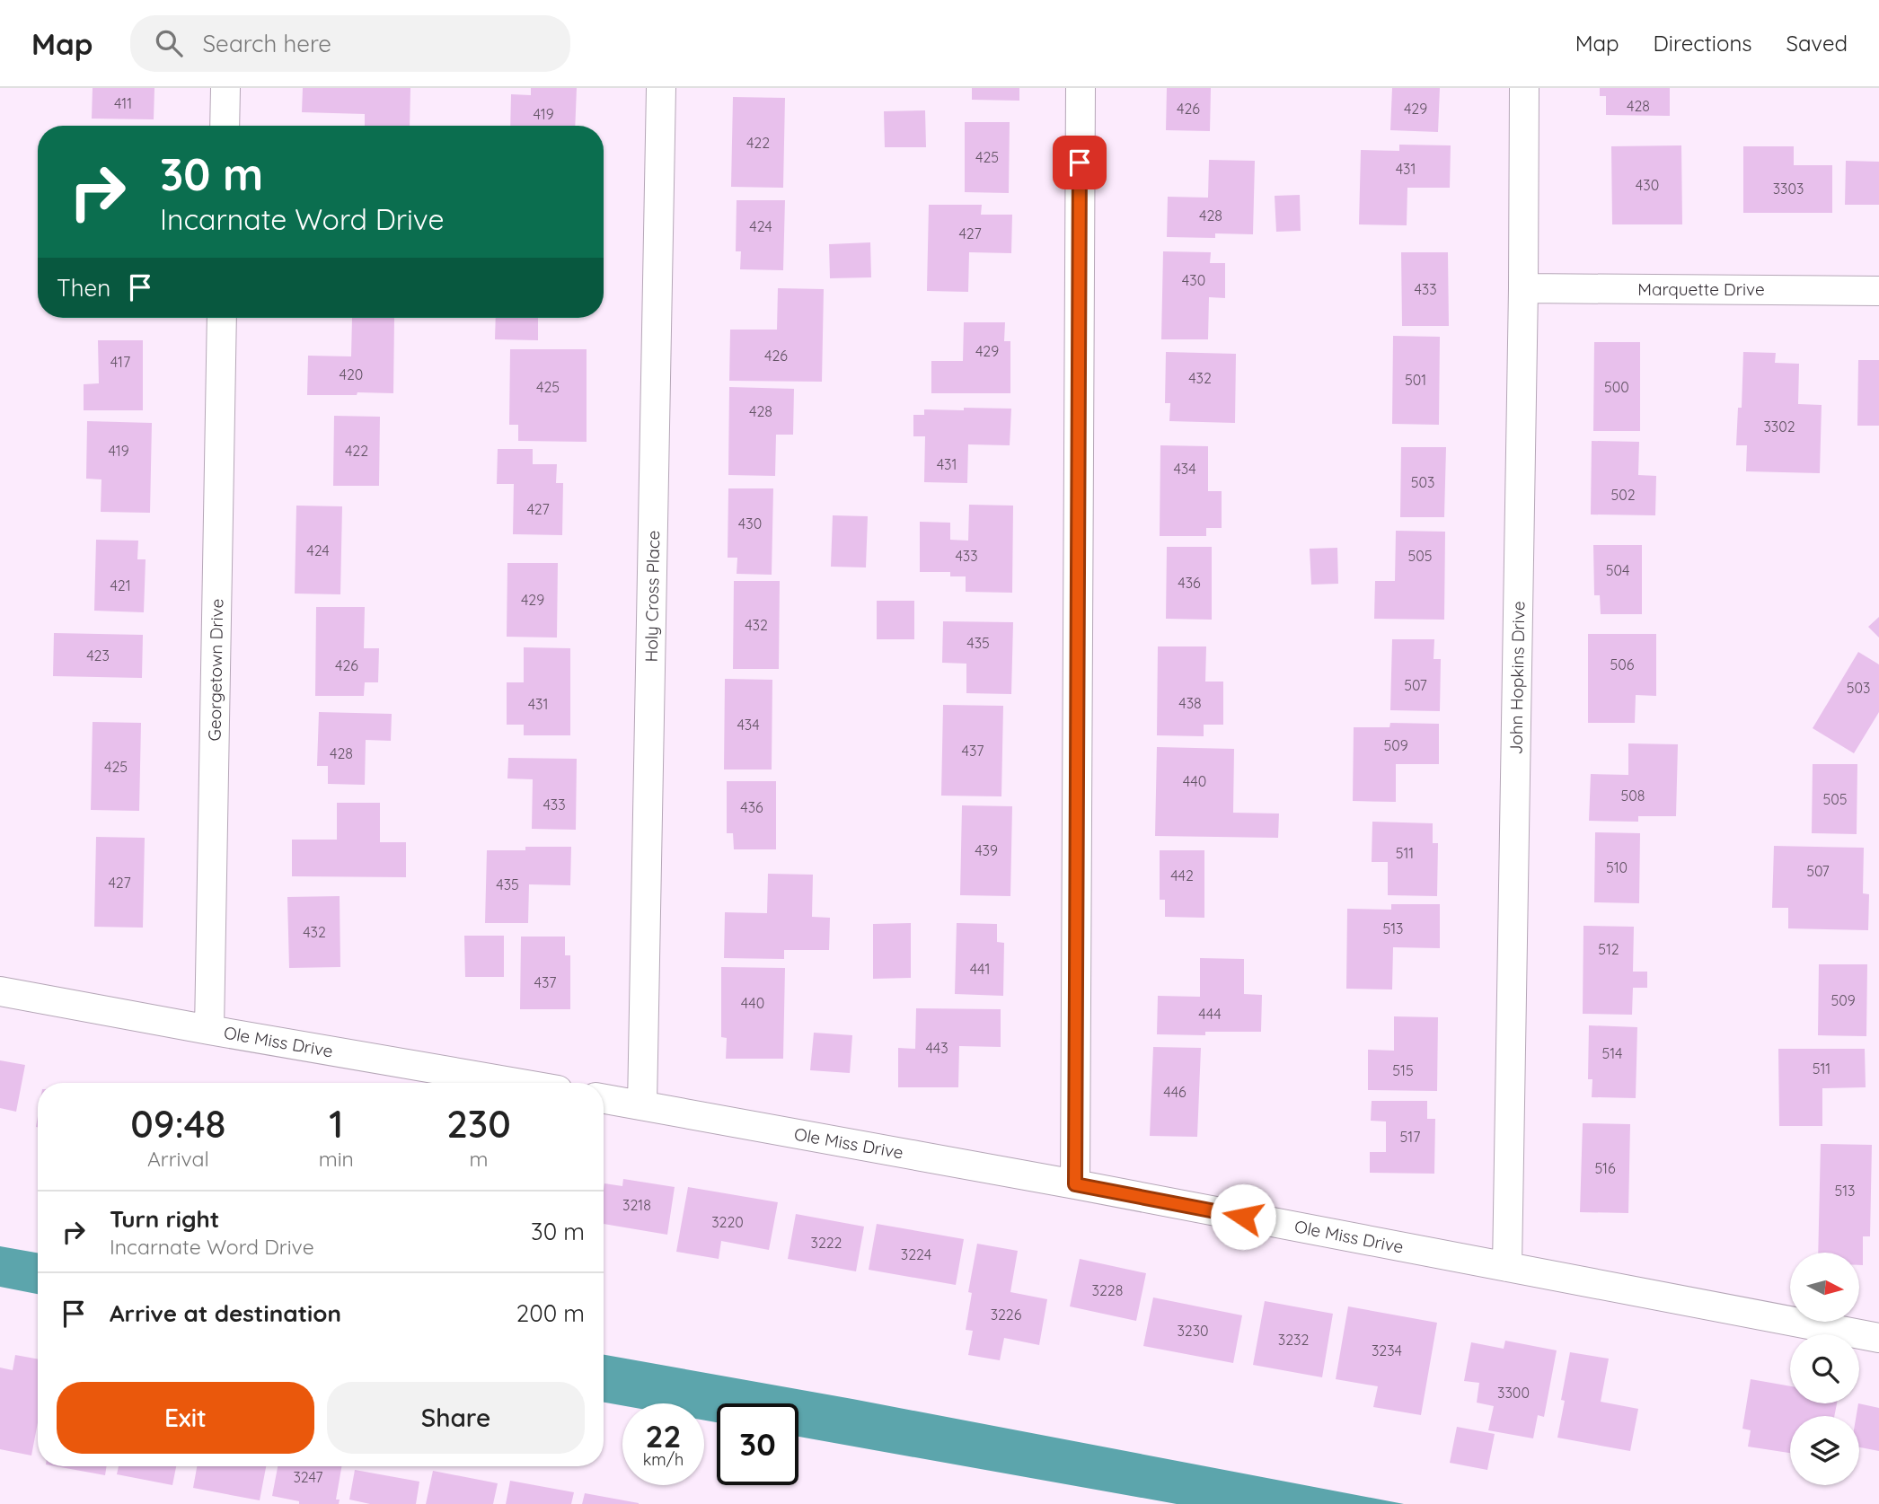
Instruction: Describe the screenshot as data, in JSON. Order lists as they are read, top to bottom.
{
  "streets": {
    "street": [
      "Marquette Drive",
      "Holy Cross Place",
      "Georgetown Drive",
      "John Hopkins Drive",
      "Ole Miss Drive"
    ]
  },
  "crossings": [
    ["Marquette Drive", "John Hopkins Drive"],
    ["Holy Cross Place", "Ole Miss Drive"],
    ["Georgetown Drive", "Ole Miss Drive"],
    ["John Hopkins Drive", "Ole Miss Drive"]
  ],
  "house_numbers": [
    "411",
    "428",
    "426",
    "429",
    "419",
    "422",
    "425",
    "431",
    "430",
    "3303",
    "428",
    "424",
    "427",
    "430",
    "433",
    "429",
    "426",
    "417",
    "420",
    "432",
    "501",
    "425",
    "500",
    "428",
    "3302",
    "419",
    "422",
    "431",
    "434",
    "503",
    "502",
    "427",
    "430",
    "424",
    "433",
    "505",
    "504",
    "436",
    "421",
    "429",
    "432",
    "435",
    "423",
    "506",
    "426",
    "507",
    "503",
    "438",
    "431",
    "434",
    "509",
    "437",
    "428",
    "425",
    "440",
    "508",
    "505",
    "433",
    "436",
    "439",
    "511",
    "510",
    "507",
    "442",
    "427",
    "435",
    "513",
    "432",
    "512",
    "441",
    "437",
    "509",
    "440",
    "444",
    "443",
    "514",
    "511",
    "515",
    "446",
    "517",
    "516",
    "513",
    "3218",
    "3220",
    "3222",
    "3224",
    "3228",
    "3226",
    "3230",
    "3232",
    "3234",
    "3300",
    "3247"
  ],
  "north": "right",
  "page": {
    "header": "Map",
    "search": "Search here",
    "nav": ["Map", "Directions", "Saved"],
    "turn": ["30 m", "Incarnate Word Drive"],
    "then": "Then",
    "eta": [
      "09:48",
      "Arrival",
      "1",
      "min",
      "230",
      "m"
    ],
    "list": [
      {
        "name": "Turn right",
        "note": "Incarnate Word Drive",
        "value": "30 m"
      },
      {
        "name": "Arrive at destination",
        "value": "200 m"
      }
    ],
    "buttons": ["Exit", "Share"],
    "speed": "22 km/h",
    "limit": "30"
  }
}
